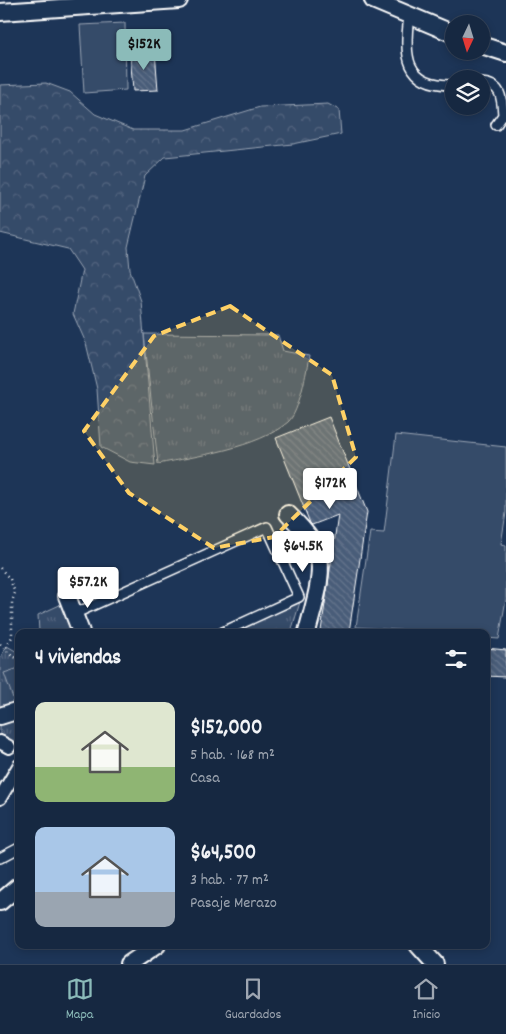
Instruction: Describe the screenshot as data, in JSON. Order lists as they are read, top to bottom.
{
  "north": "bottom",
  "page": {
    "price": [
      "$152K",
      "$172K",
      "$64.5K",
      "$57.2K"
    ],
    "heading": "4 viviendas",
    "list": [
      {
        "name": "$152,000",
        "note": "5 hab. · 168 m² · Casa"
      },
      {
        "name": "$64,500",
        "note": "3 hab. · 77 m² · Pasaje Merazo"
      }
    ],
    "tabs": ["Mapa", "Guardados", "Inicio"]
  }
}
